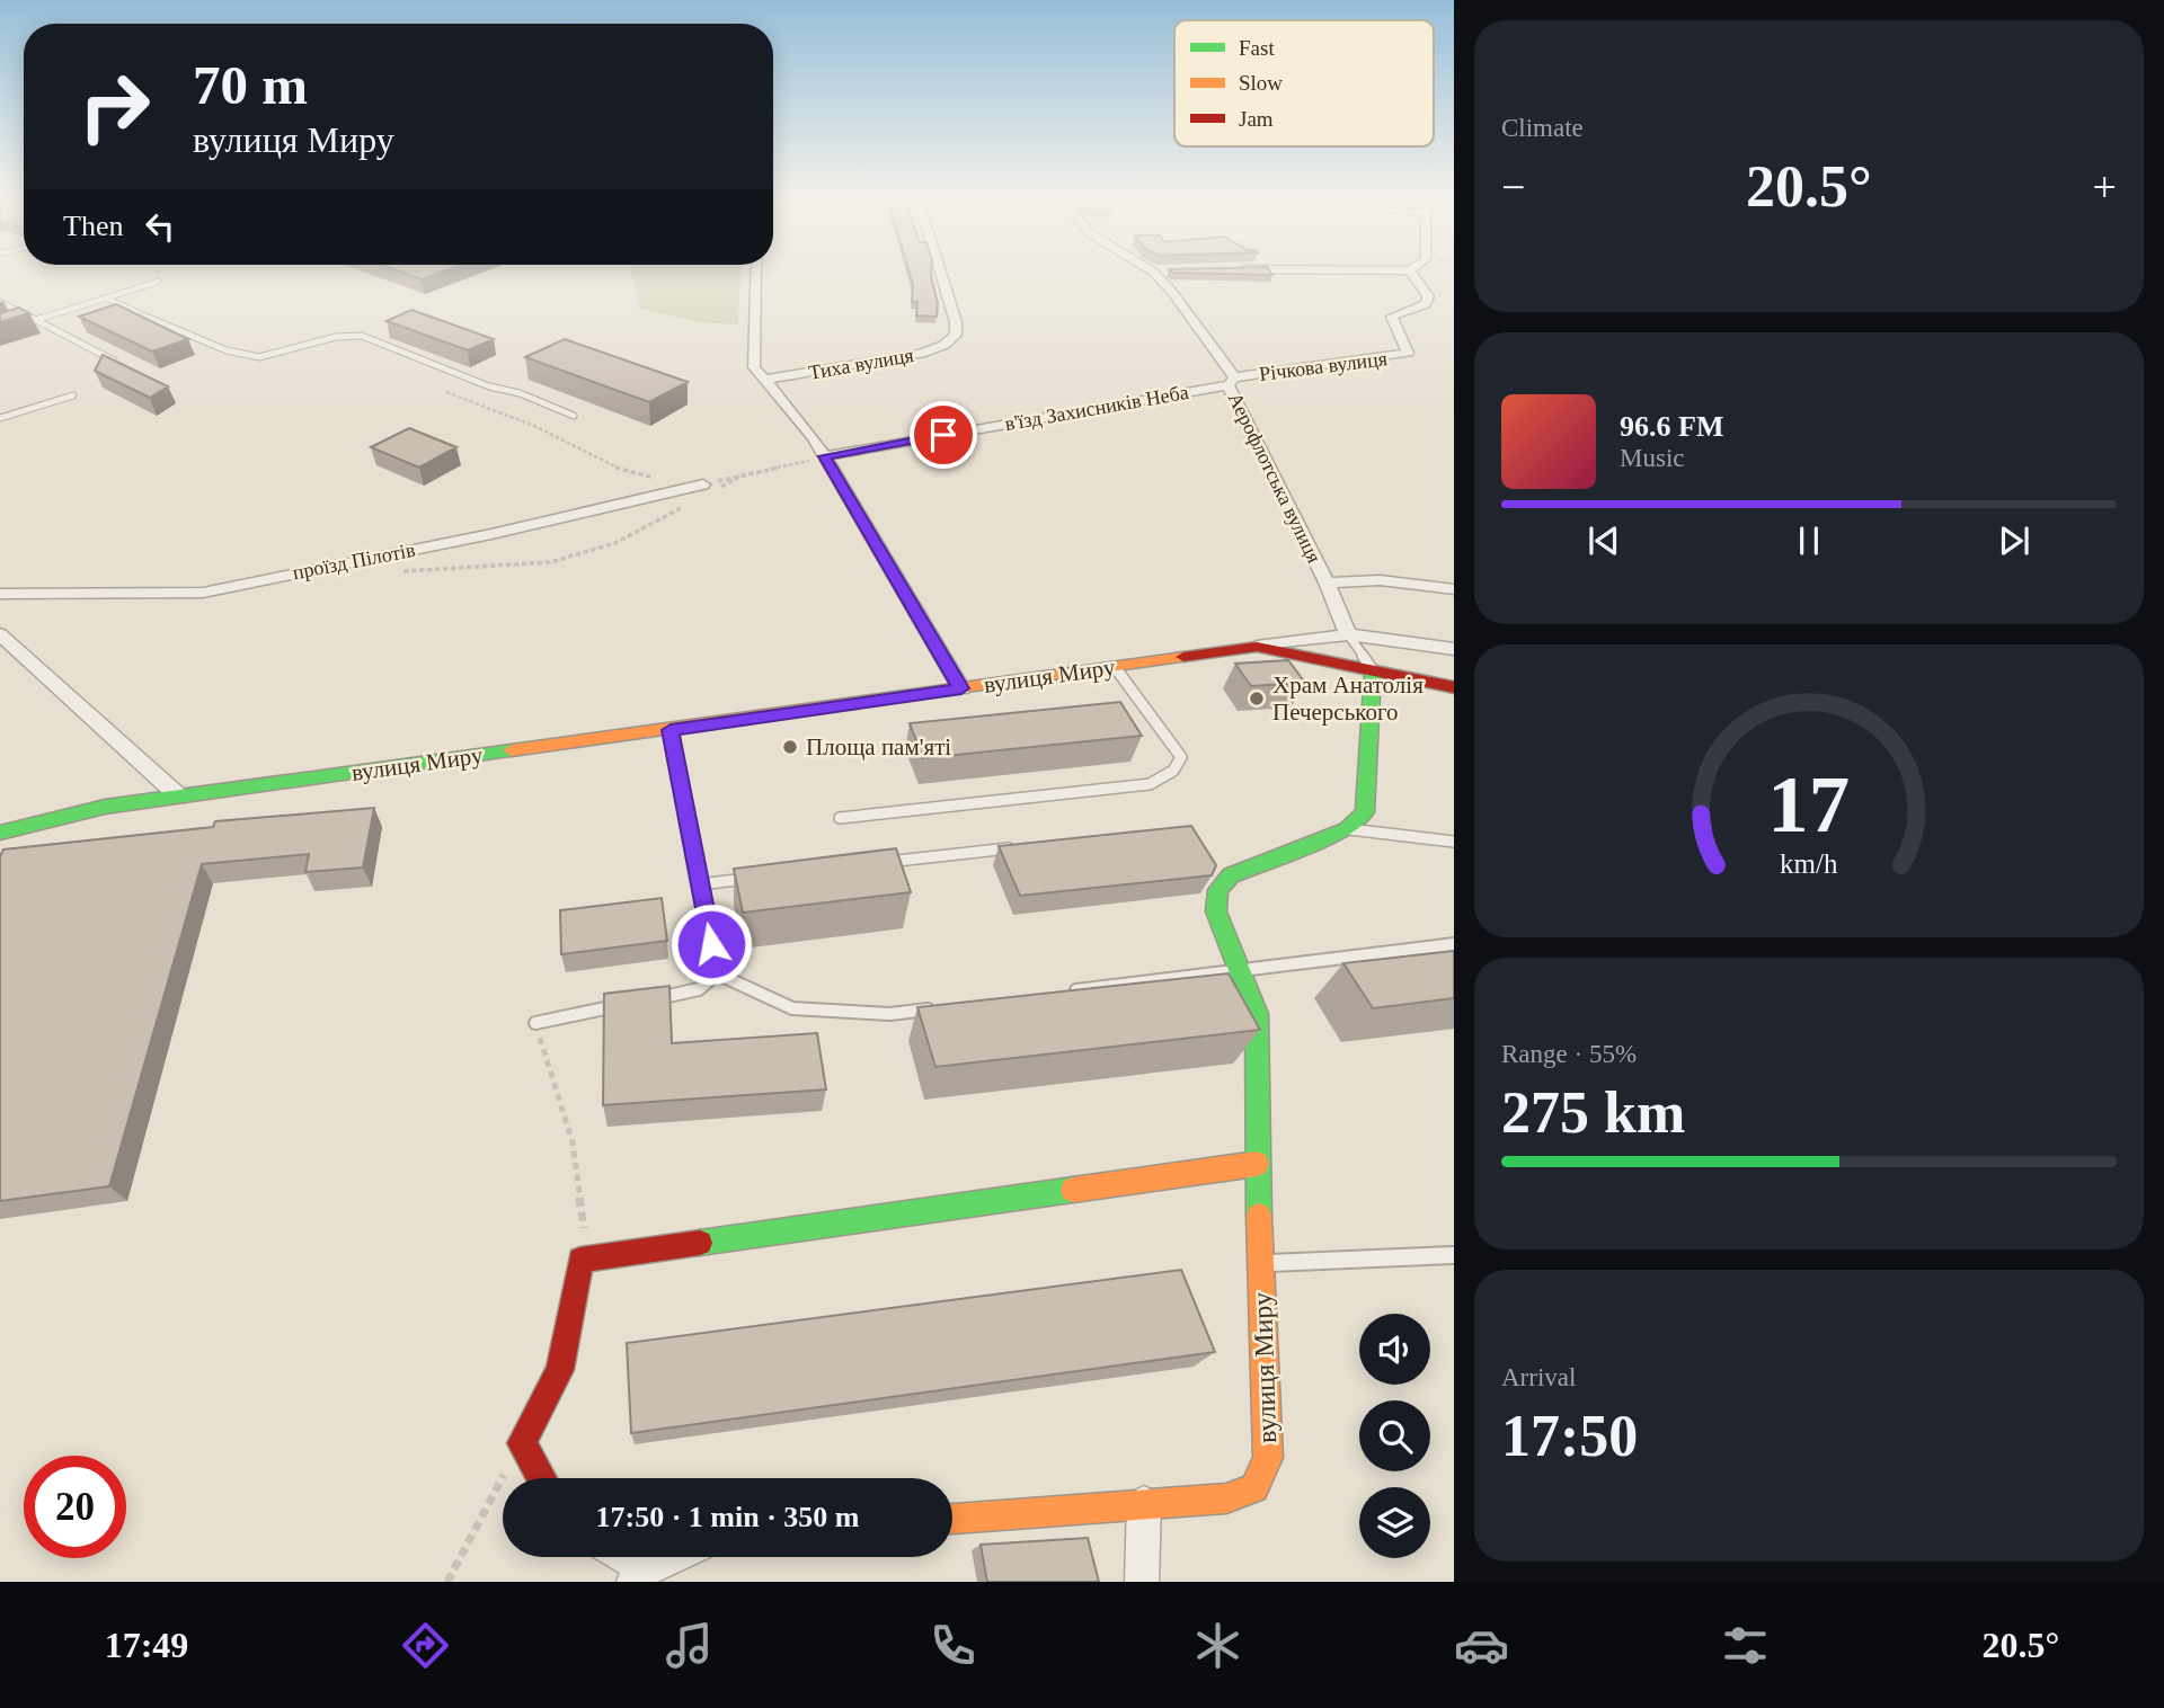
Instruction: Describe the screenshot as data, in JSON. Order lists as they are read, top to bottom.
{
  "streets": {
    "street": [
      "Тиха вулиця",
      "Річкова вулиця",
      "в'їзд Захисників Неба",
      "Аерофлотська вулиця",
      "проїзд Пілотів",
      "вулиця Миру"
    ]
  },
  "crossings": [
    ["Річкова вулиця", "в'їзд Захисників Неба"],
    ["Річкова вулиця", "Аерофлотська вулиця"],
    ["в'їзд Захисників Неба", "Аерофлотська вулиця"]
  ],
  "places": ["Храм Анатолія Печерського", "Площа пам'яті"],
  "legend": ["Fast", "Slow", "Jam"],
  "page": {
    "tile": [
      "Climate",
      ["Range · 55%", "275 km"],
      ["Arrival", "17:50"]
    ],
    "turn": ["70 m", "вулиця Миру"],
    "heat": ["−", "20.5°", "+"],
    "then": "Then",
    "song": ["96.6 FM", "Music"],
    "limit": "20",
    "trip": "17:50 · 1 min · 350 m",
    "tabs": ["17:49", "20.5°"],
    "gauge": ["17", "km/h"]
  }
}
